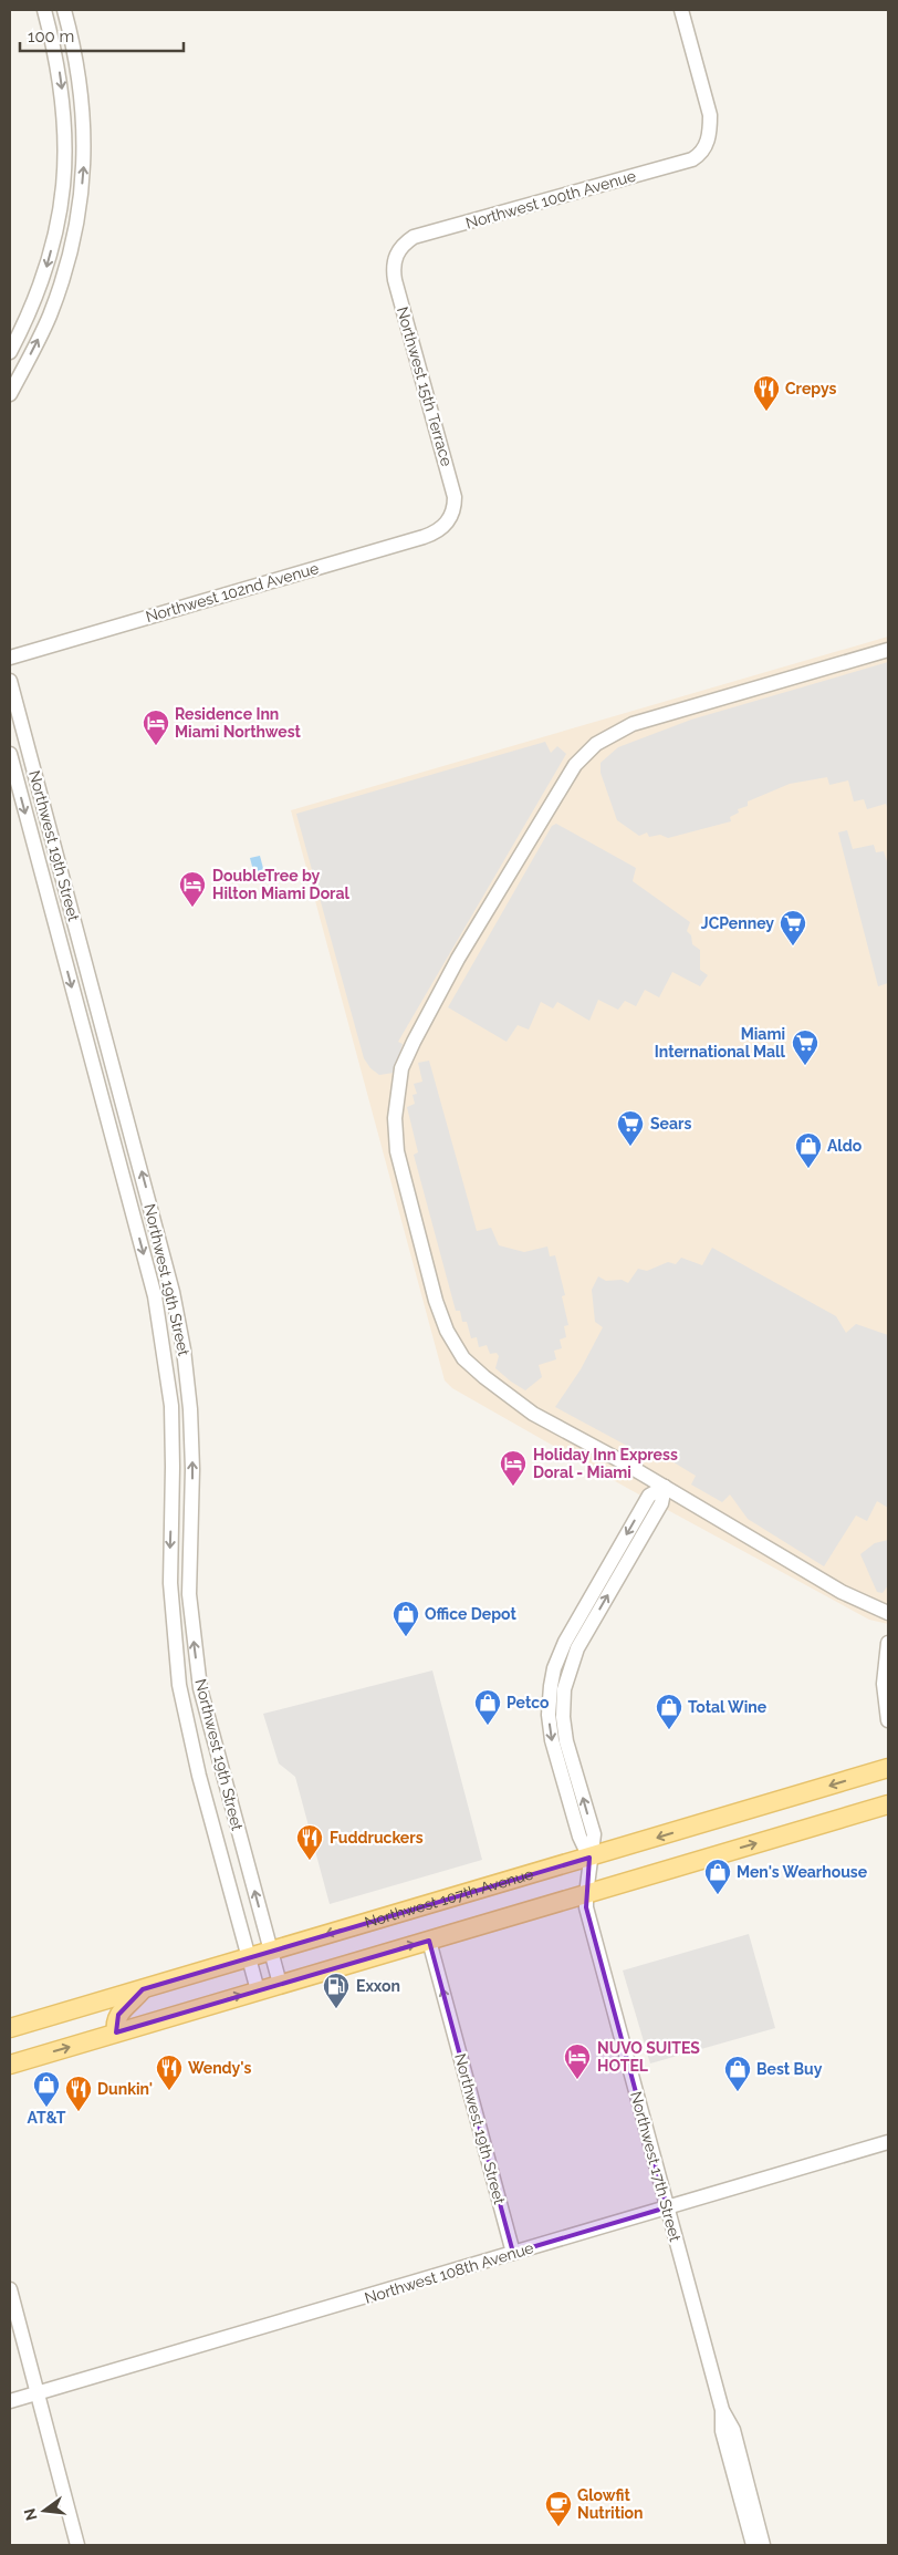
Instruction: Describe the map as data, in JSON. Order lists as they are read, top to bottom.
{
  "streets": {
    "main road": ["Northwest 107th Avenue"],
    "street": [
      "Northwest 100th Avenue",
      "Northwest 15th Terrace",
      "Northwest 102nd Avenue",
      "Northwest 19th Street",
      "Northwest 17th Street",
      "Northwest 108th Avenue"
    ]
  },
  "crossings": [
    ["Northwest 100th Avenue", "Northwest 15th Terrace"],
    ["Northwest 15th Terrace", "Northwest 102nd Avenue"],
    ["Northwest 19th Street", "Northwest 107th Avenue"],
    ["Northwest 19th Street", "Northwest 108th Avenue"],
    ["Northwest 107th Avenue", "Northwest 17th Street"],
    ["Northwest 17th Street", "Northwest 108th Avenue"]
  ],
  "places": {
    "restaurant": [
      "Crepys",
      "Fuddruckers",
      "Wendy's",
      "Dunkin'"
    ],
    "hotel": [
      "Residence Inn Miami Northwest",
      "DoubleTree by Hilton Miami Doral",
      "Holiday Inn Express Doral - Miami",
      "NUVO SUITES HOTEL"
    ],
    "supermarket": ["JCPenney", "Miami International Mall", "Sears"],
    "shop": [
      "Aldo",
      "Office Depot",
      "Petco",
      "Total Wine",
      "Men's Wearhouse",
      "Best Buy",
      "AT&T"
    ],
    "fuel station": ["Exxon"],
    "cafe": ["Glowfit Nutrition"]
  },
  "scale_bar": "100 m",
  "north": "left"
}
